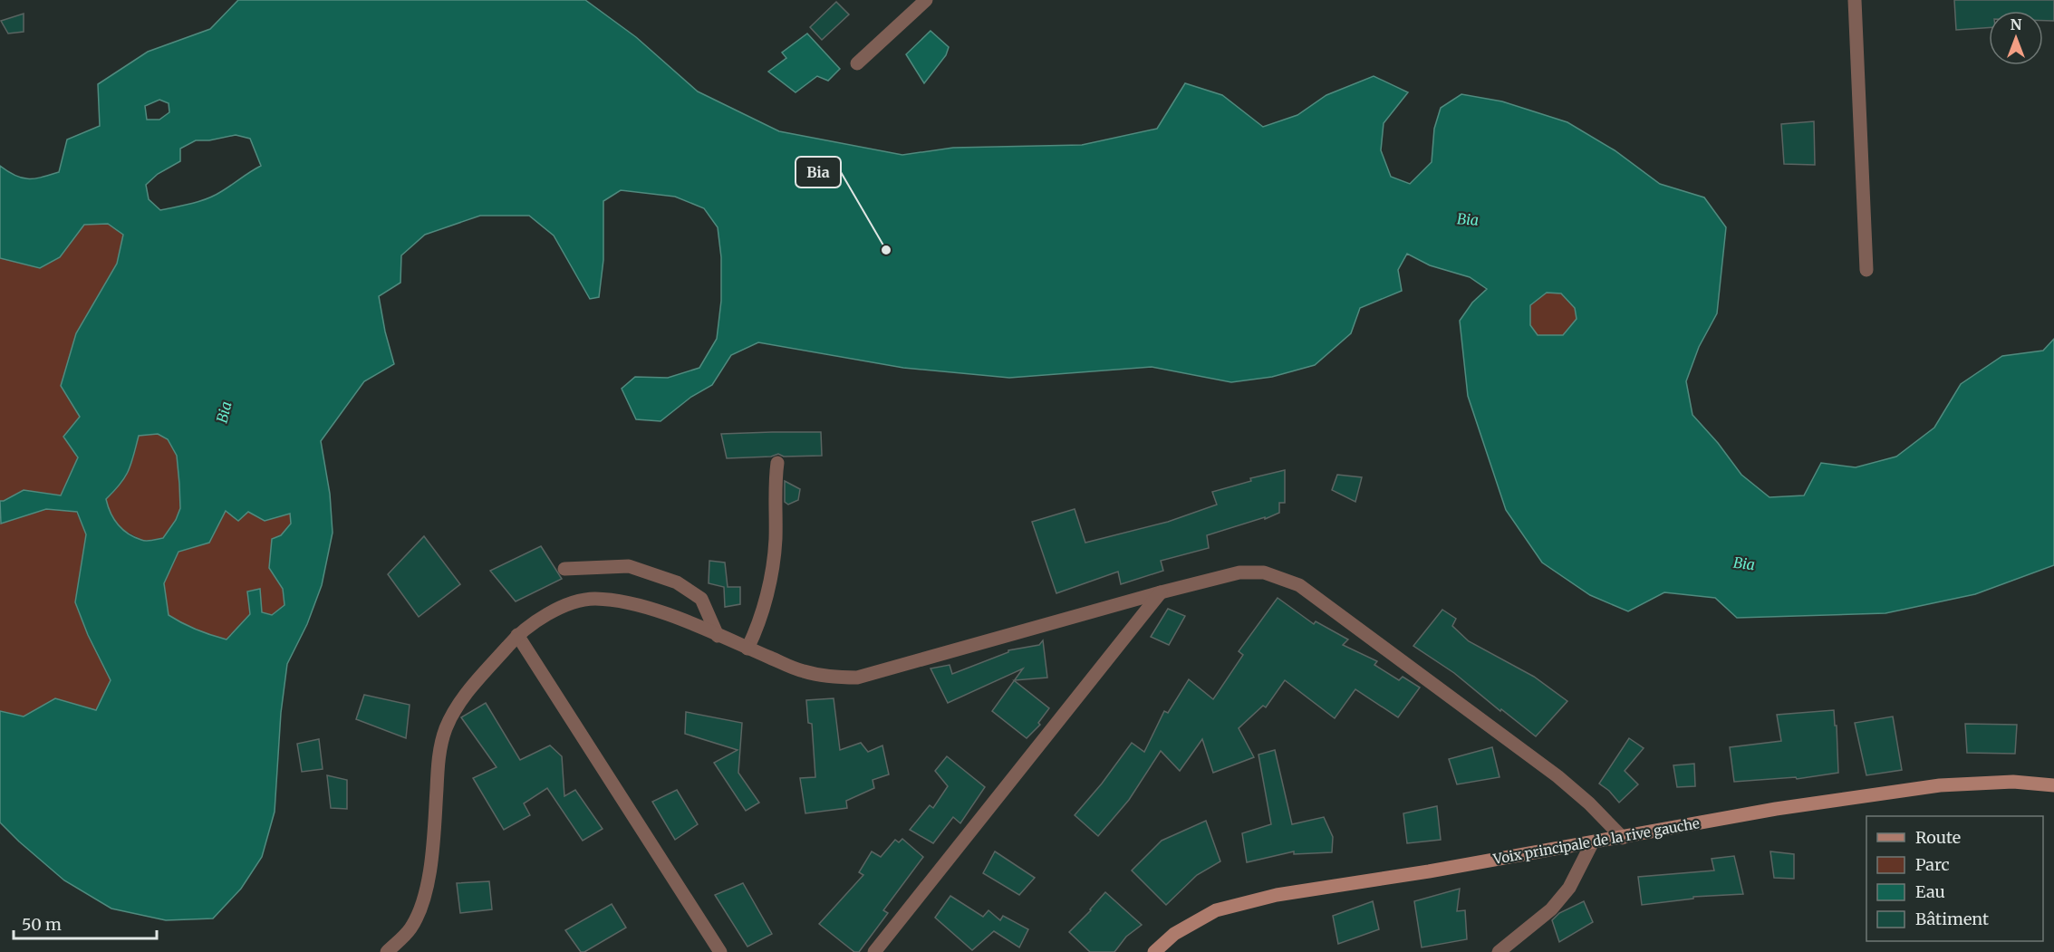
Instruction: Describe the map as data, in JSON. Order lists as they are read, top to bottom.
{
  "streets": {
    "street": ["Voix principale de la rive gauche"]
  },
  "water": ["Bia"],
  "places": ["Bia"],
  "legend": [
    "Route",
    "Parc",
    "Eau",
    "Bâtiment"
  ],
  "scale_bar": "50 m",
  "north": "top"
}
